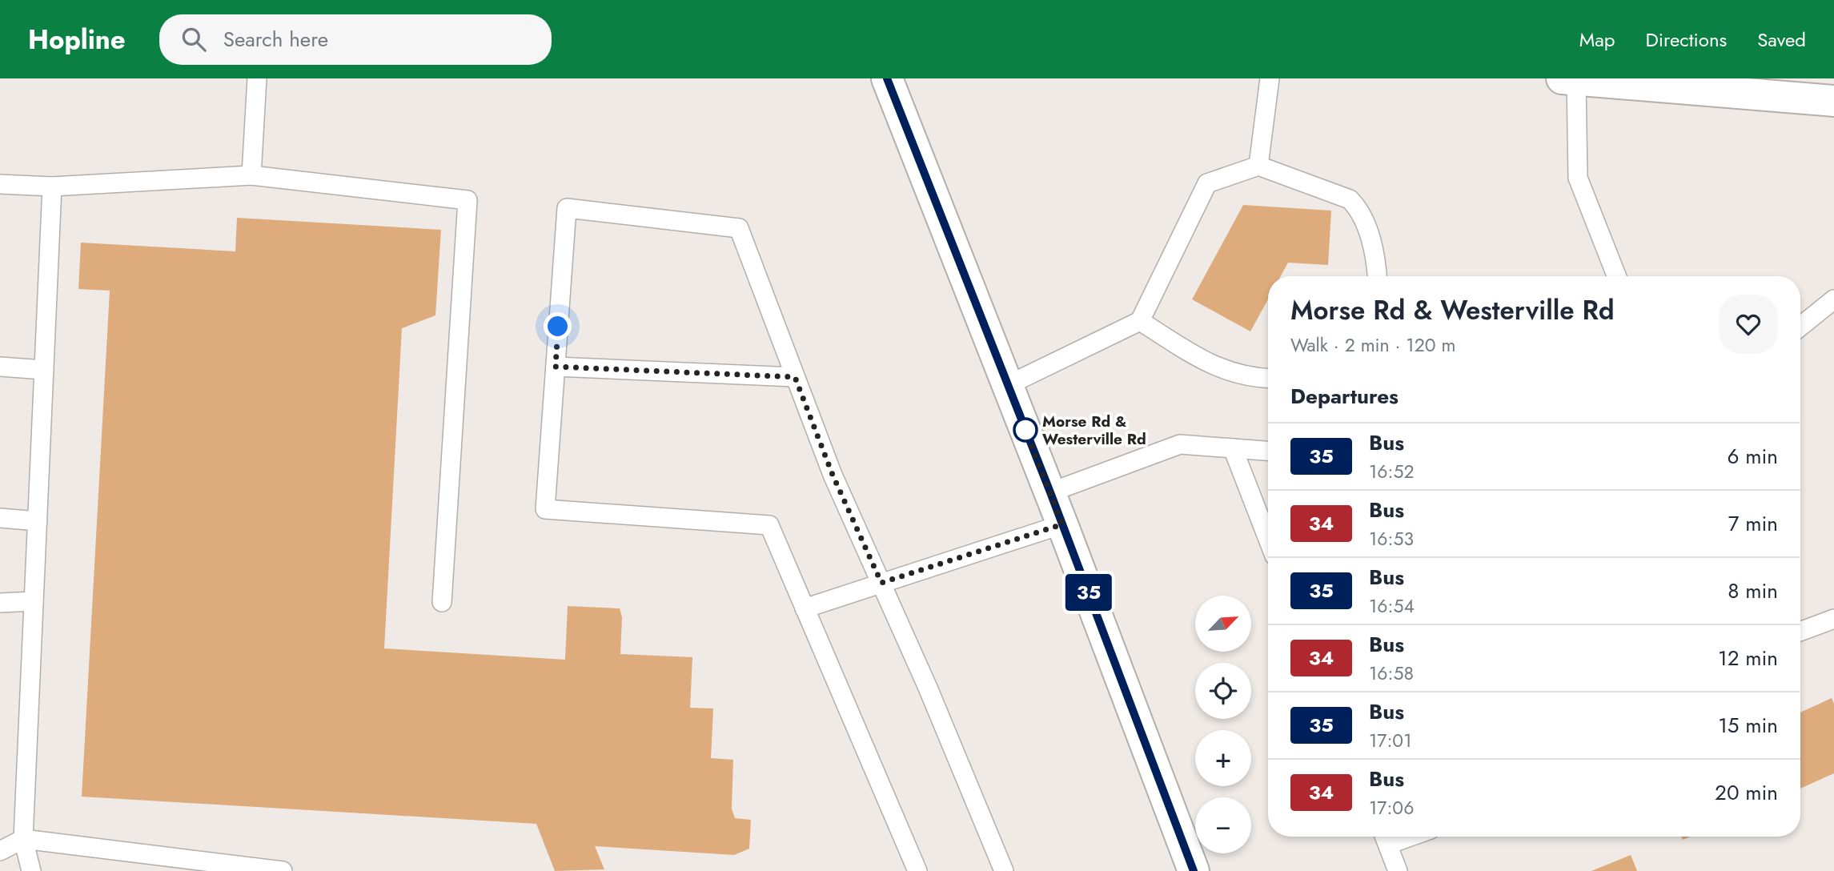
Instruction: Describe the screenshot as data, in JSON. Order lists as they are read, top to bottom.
{
  "places": ["Morse Rd & Westerville Rd"],
  "lines": ["bus line 35"],
  "north": "top right",
  "page": {
    "header": "Hopline",
    "search": "Search here",
    "nav": ["Map", "Directions", "Saved"],
    "on_map": "35",
    "heading": [
      ["Morse Rd & Westerville Rd", "Walk · 2 min · 120 m"],
      "Departures"
    ],
    "list": [
      {
        "mark": "35",
        "name": "Bus",
        "note": "16:52",
        "value": "6 min"
      },
      {
        "mark": "34",
        "name": "Bus",
        "note": "16:53",
        "value": "7 min"
      },
      {
        "mark": "35",
        "name": "Bus",
        "note": "16:54",
        "value": "8 min"
      },
      {
        "mark": "34",
        "name": "Bus",
        "note": "16:58",
        "value": "12 min"
      },
      {
        "mark": "35",
        "name": "Bus",
        "note": "17:01",
        "value": "15 min"
      },
      {
        "mark": "34",
        "name": "Bus",
        "note": "17:06",
        "value": "20 min"
      }
    ],
    "map_buttons": ["+", "−"]
  }
}
